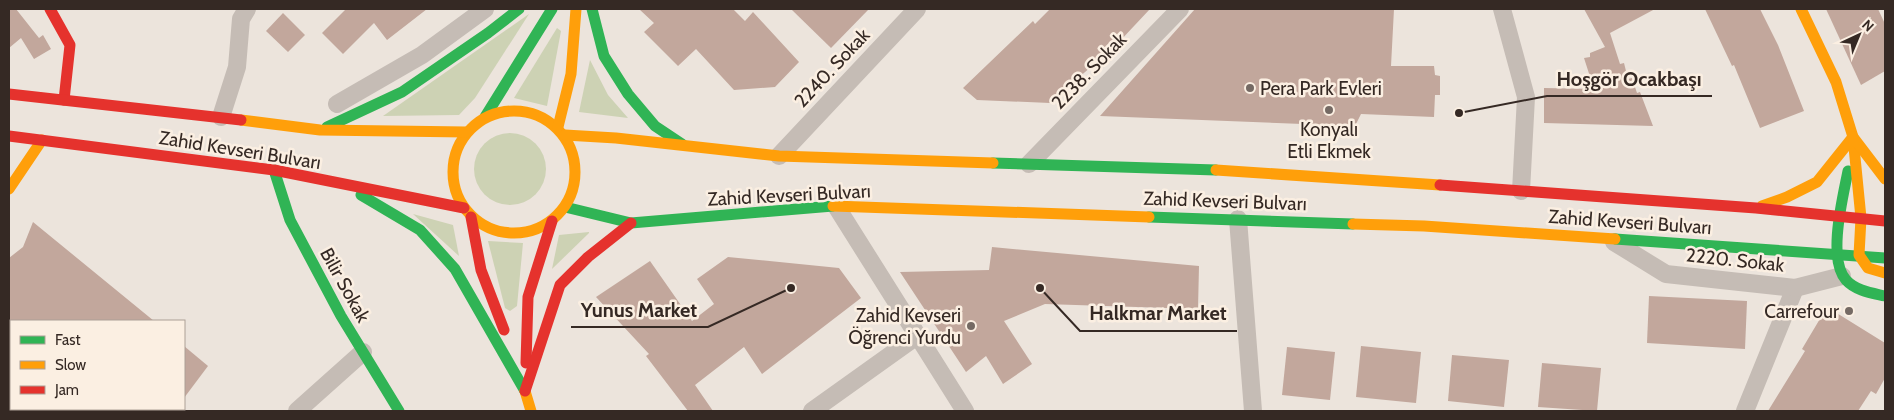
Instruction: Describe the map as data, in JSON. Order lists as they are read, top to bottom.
{
  "streets": {
    "main road": ["Zahid Kevseri Bulvarı", "Bilir Sokak"],
    "street": ["2240. Sokak", "2238. Sokak", "2220. Sokak"]
  },
  "crossings": [
    ["2240. Sokak", "Zahid Kevseri Bulvarı"],
    ["2238. Sokak", "Zahid Kevseri Bulvarı"],
    ["Zahid Kevseri Bulvarı", "2220. Sokak"],
    ["Zahid Kevseri Bulvarı", "Bilir Sokak"]
  ],
  "places": [
    "Pera Park Evleri",
    "Konyalı Etli Ekmek",
    "Hoşgör Ocakbaşı",
    "Yunus Market",
    "Halkmar Market",
    "Carrefour",
    "Zahid Kevseri Öğrenci Yurdu"
  ],
  "legend": ["Fast", "Slow", "Jam"],
  "north": "top right"
}
